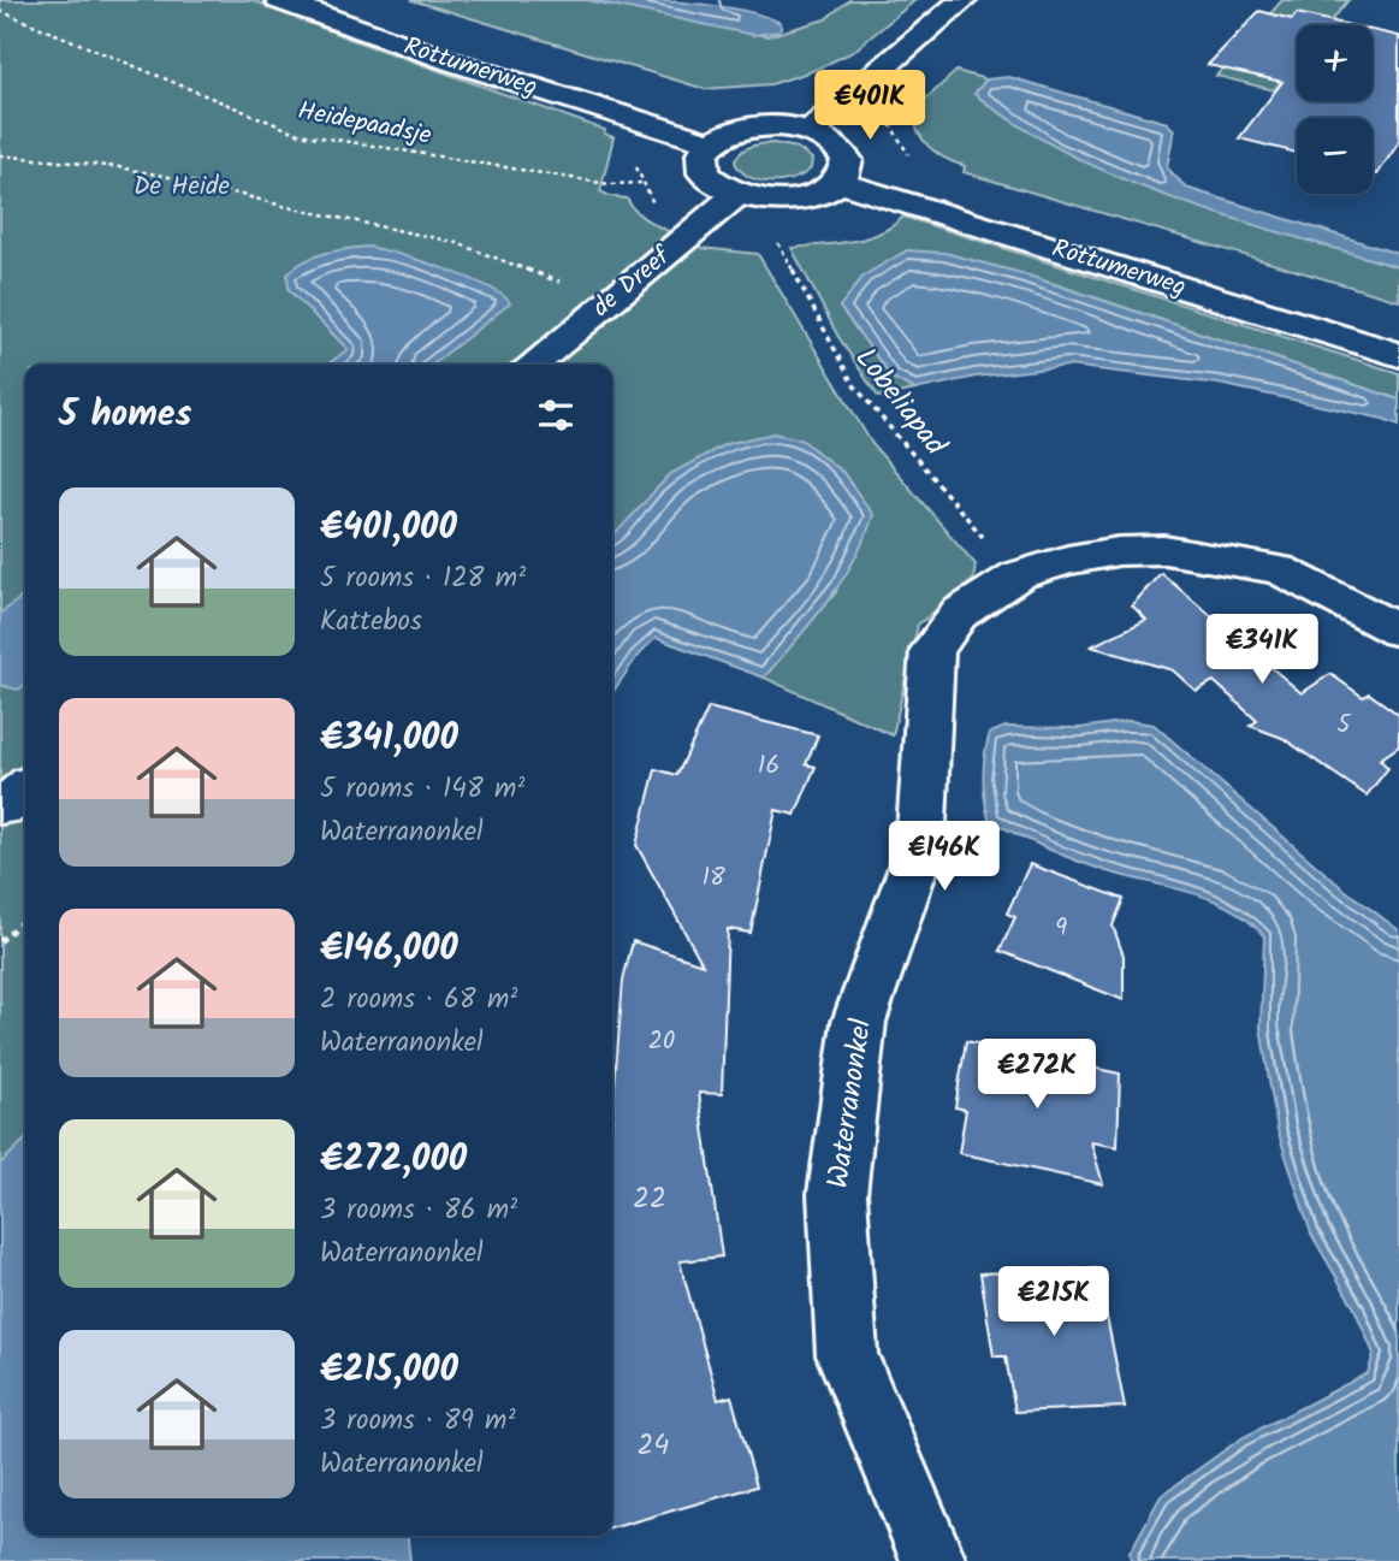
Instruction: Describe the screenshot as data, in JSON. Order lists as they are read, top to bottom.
{
  "streets": {
    "street": ["Rottumerweg", "de Dreef", "Waterranonkel"],
    "path": ["Heidepaadsje", "Lobeliapad"]
  },
  "crossings": [
    ["Lobeliapad", "Waterranonkel"]
  ],
  "parks": ["De Heide"],
  "house_numbers": [
    "5",
    "16",
    "18",
    "9",
    "20",
    "22",
    "24"
  ],
  "page": {
    "map_buttons": ["+", "−"],
    "price": [
      "€401K",
      "€341K",
      "€146K",
      "€272K",
      "€215K"
    ],
    "heading": "5 homes",
    "list": [
      {
        "name": "€401,000",
        "note": "5 rooms · 128 m² · Kattebos"
      },
      {
        "name": "€341,000",
        "note": "5 rooms · 148 m² · Waterranonkel"
      },
      {
        "name": "€146,000",
        "note": "2 rooms · 68 m² · Waterranonkel"
      },
      {
        "name": "€272,000",
        "note": "3 rooms · 86 m² · Waterranonkel"
      },
      {
        "name": "€215,000",
        "note": "3 rooms · 89 m² · Waterranonkel"
      }
    ]
  }
}
